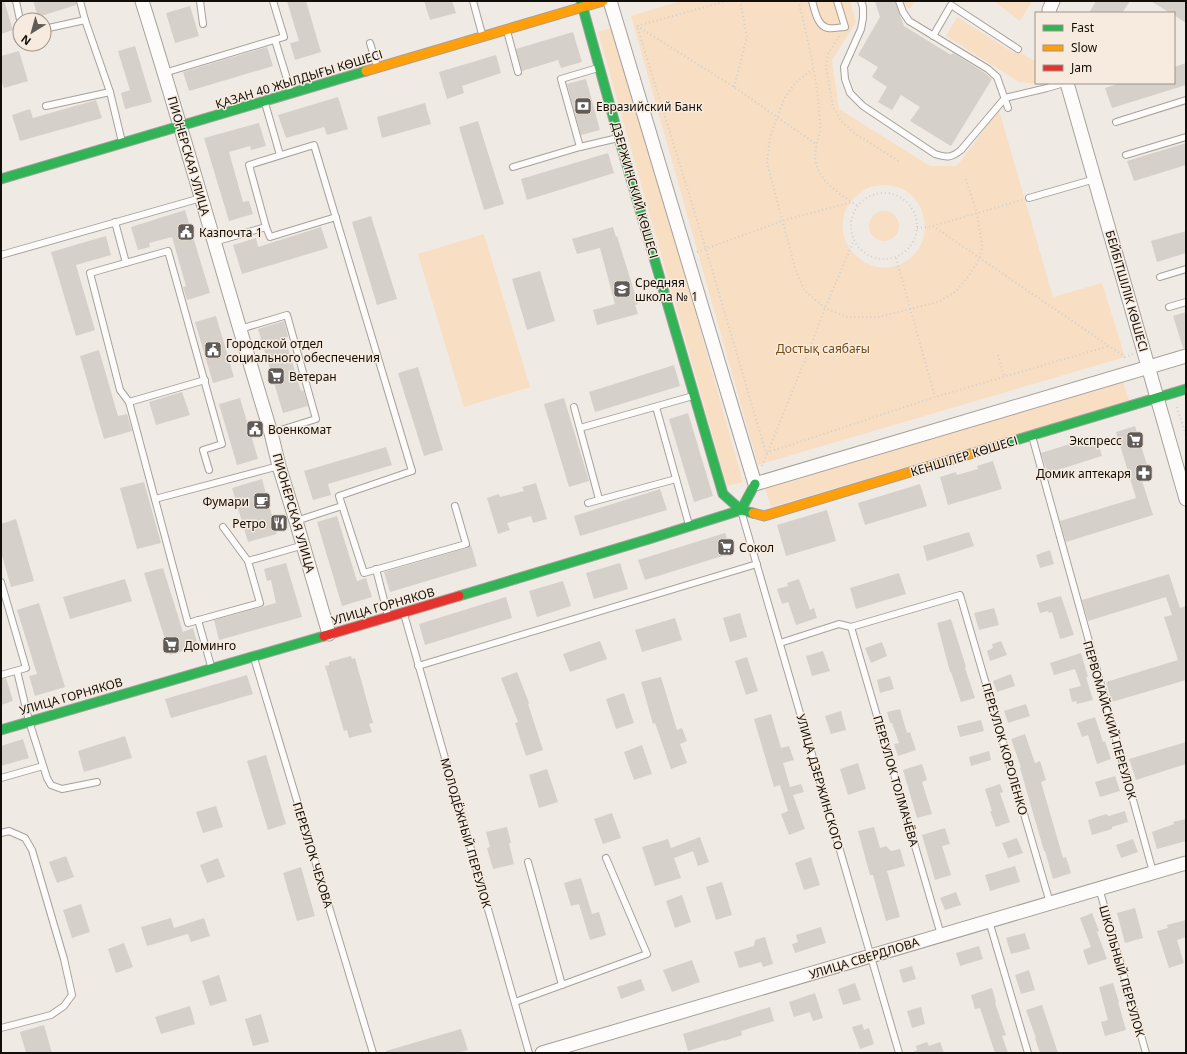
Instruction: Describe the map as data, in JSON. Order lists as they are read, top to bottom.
{
  "streets": {
    "street": [
      "ҚАЗАН 40 ЖЫЛДЫҒЫ КӨШЕСІ",
      "ПИОНЕРСКАЯ УЛИЦА",
      "ДЗЕРЖИНСКИЙ КӨШЕСІ",
      "БЕЙБІТШІЛІК КӨШЕСІ",
      "КЕНШІЛЕР КӨШЕСІ",
      "УЛИЦА ГОРНЯКОВ",
      "УЛИЦА СВЕРДЛОВА"
    ],
    "lane": [
      "ПЕРВОМАЙСКИЙ ПЕРЕУЛОК",
      "ПЕРЕУЛОК КОРОЛЕНКО",
      "ПЕРЕУЛОК ТОЛМАЧЁВА",
      "УЛИЦА ДЗЕРЖИНСКОГО",
      "МОЛОДЁЖНЫЙ ПЕРЕУЛОК",
      "ПЕРЕУЛОК ЧЕХОВА",
      "ШКОЛЬНЫЙ ПЕРЕУЛОК"
    ]
  },
  "crossings": [
    ["ҚАЗАН 40 ЖЫЛДЫҒЫ КӨШЕСІ", "ПИОНЕРСКАЯ УЛИЦА"],
    ["ҚАЗАН 40 ЖЫЛДЫҒЫ КӨШЕСІ", "ДЗЕРЖИНСКИЙ КӨШЕСІ"],
    ["ПИОНЕРСКАЯ УЛИЦА", "УЛИЦА ГОРНЯКОВ"],
    ["ДЗЕРЖИНСКИЙ КӨШЕСІ", "КЕНШІЛЕР КӨШЕСІ"],
    ["ДЗЕРЖИНСКИЙ КӨШЕСІ", "УЛИЦА ГОРНЯКОВ"],
    ["ДЗЕРЖИНСКИЙ КӨШЕСІ", "УЛИЦА ДЗЕРЖИНСКОГО"],
    ["БЕЙБІТШІЛІК КӨШЕСІ", "КЕНШІЛЕР КӨШЕСІ"],
    ["КЕНШІЛЕР КӨШЕСІ", "УЛИЦА ГОРНЯКОВ"],
    ["КЕНШІЛЕР КӨШЕСІ", "ПЕРВОМАЙСКИЙ ПЕРЕУЛОК"],
    ["КЕНШІЛЕР КӨШЕСІ", "УЛИЦА ДЗЕРЖИНСКОГО"],
    ["УЛИЦА ГОРНЯКОВ", "УЛИЦА ДЗЕРЖИНСКОГО"],
    ["УЛИЦА ГОРНЯКОВ", "МОЛОДЁЖНЫЙ ПЕРЕУЛОК"],
    ["УЛИЦА ГОРНЯКОВ", "ПЕРЕУЛОК ЧЕХОВА"],
    ["ПЕРВОМАЙСКИЙ ПЕРЕУЛОК", "УЛИЦА СВЕРДЛОВА"],
    ["ПЕРЕУЛОК КОРОЛЕНКО", "ПЕРЕУЛОК ТОЛМАЧЁВА"],
    ["ПЕРЕУЛОК КОРОЛЕНКО", "УЛИЦА СВЕРДЛОВА"],
    ["ПЕРЕУЛОК ТОЛМАЧЁВА", "УЛИЦА СВЕРДЛОВА"],
    ["УЛИЦА ДЗЕРЖИНСКОГО", "УЛИЦА СВЕРДЛОВА"],
    ["УЛИЦА СВЕРДЛОВА", "ШКОЛЬНЫЙ ПЕРЕУЛОК"]
  ],
  "parks": ["Достық саябағы"],
  "places": {
    "bank": ["Евразийский Банк"],
    "public building": ["Казпочта 1", "Городской отдел социального обеспечения", "Военкомат"],
    "school or university": ["Средняя школа № 1"],
    "supermarket": [
      "Ветеран",
      "Экспресс",
      "Сокол",
      "Доминго"
    ],
    "pharmacy": ["Домик аптекаря"],
    "cafe": ["Фумари"],
    "restaurant": ["Ретро"]
  },
  "legend": ["Fast", "Slow", "Jam"],
  "north": "bottom left"
}
